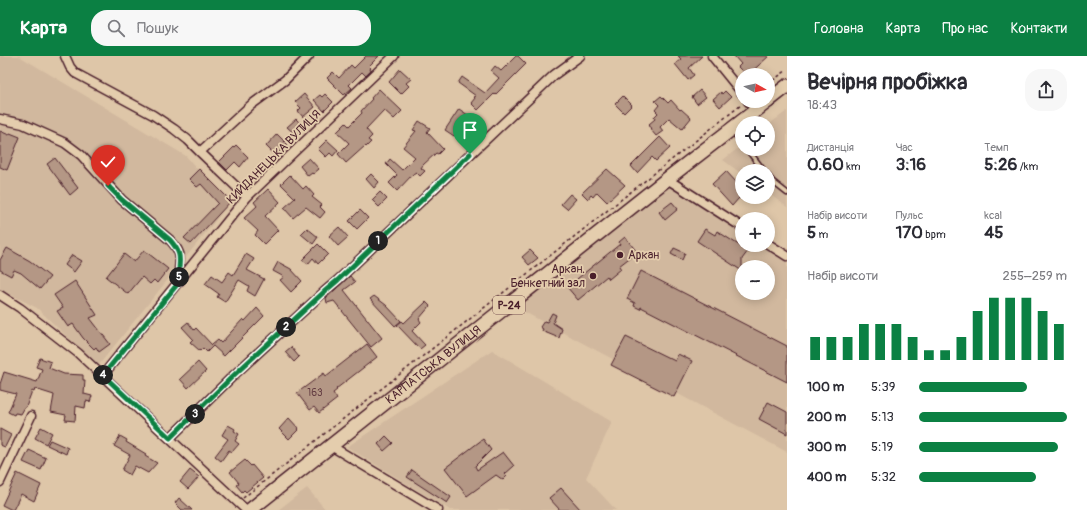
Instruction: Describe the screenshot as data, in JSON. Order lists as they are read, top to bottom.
{
  "streets": {
    "main road": ["Р-24", "КАРПАТСЬКА ВУЛИЦЯ"],
    "street": ["КИЙДАНЕЦЬКА ВУЛИЦЯ"]
  },
  "places": ["Аркан", "Аркан. Бенкетний зал"],
  "house_numbers": ["163"],
  "north": "right",
  "page": {
    "header": "Карта",
    "search": "Пошук",
    "nav": [
      "Головна",
      "Карта",
      "Про нас",
      "Контакти"
    ],
    "heading": ["Вечірня пробіжка", "18:43"],
    "map_buttons": ["+", "−"],
    "stats": [
      ["Дистанція", "0.60 km"],
      ["Час", "3:16"],
      ["Темп", "5:26 /km"],
      ["Набір висоти", "5 m"],
      ["Пульс", "170 bpm"],
      ["kcal", "45"]
    ],
    "pins": [
      "1",
      "5",
      "2",
      "4",
      "3"
    ],
    "chart": ["Набір висоти", "255–259 m"],
    "list": [
      {
        "name": "100 m",
        "note": "5:39"
      },
      {
        "name": "200 m",
        "note": "5:13"
      },
      {
        "name": "300 m",
        "note": "5:19"
      },
      {
        "name": "400 m",
        "note": "5:32"
      }
    ]
  }
}
